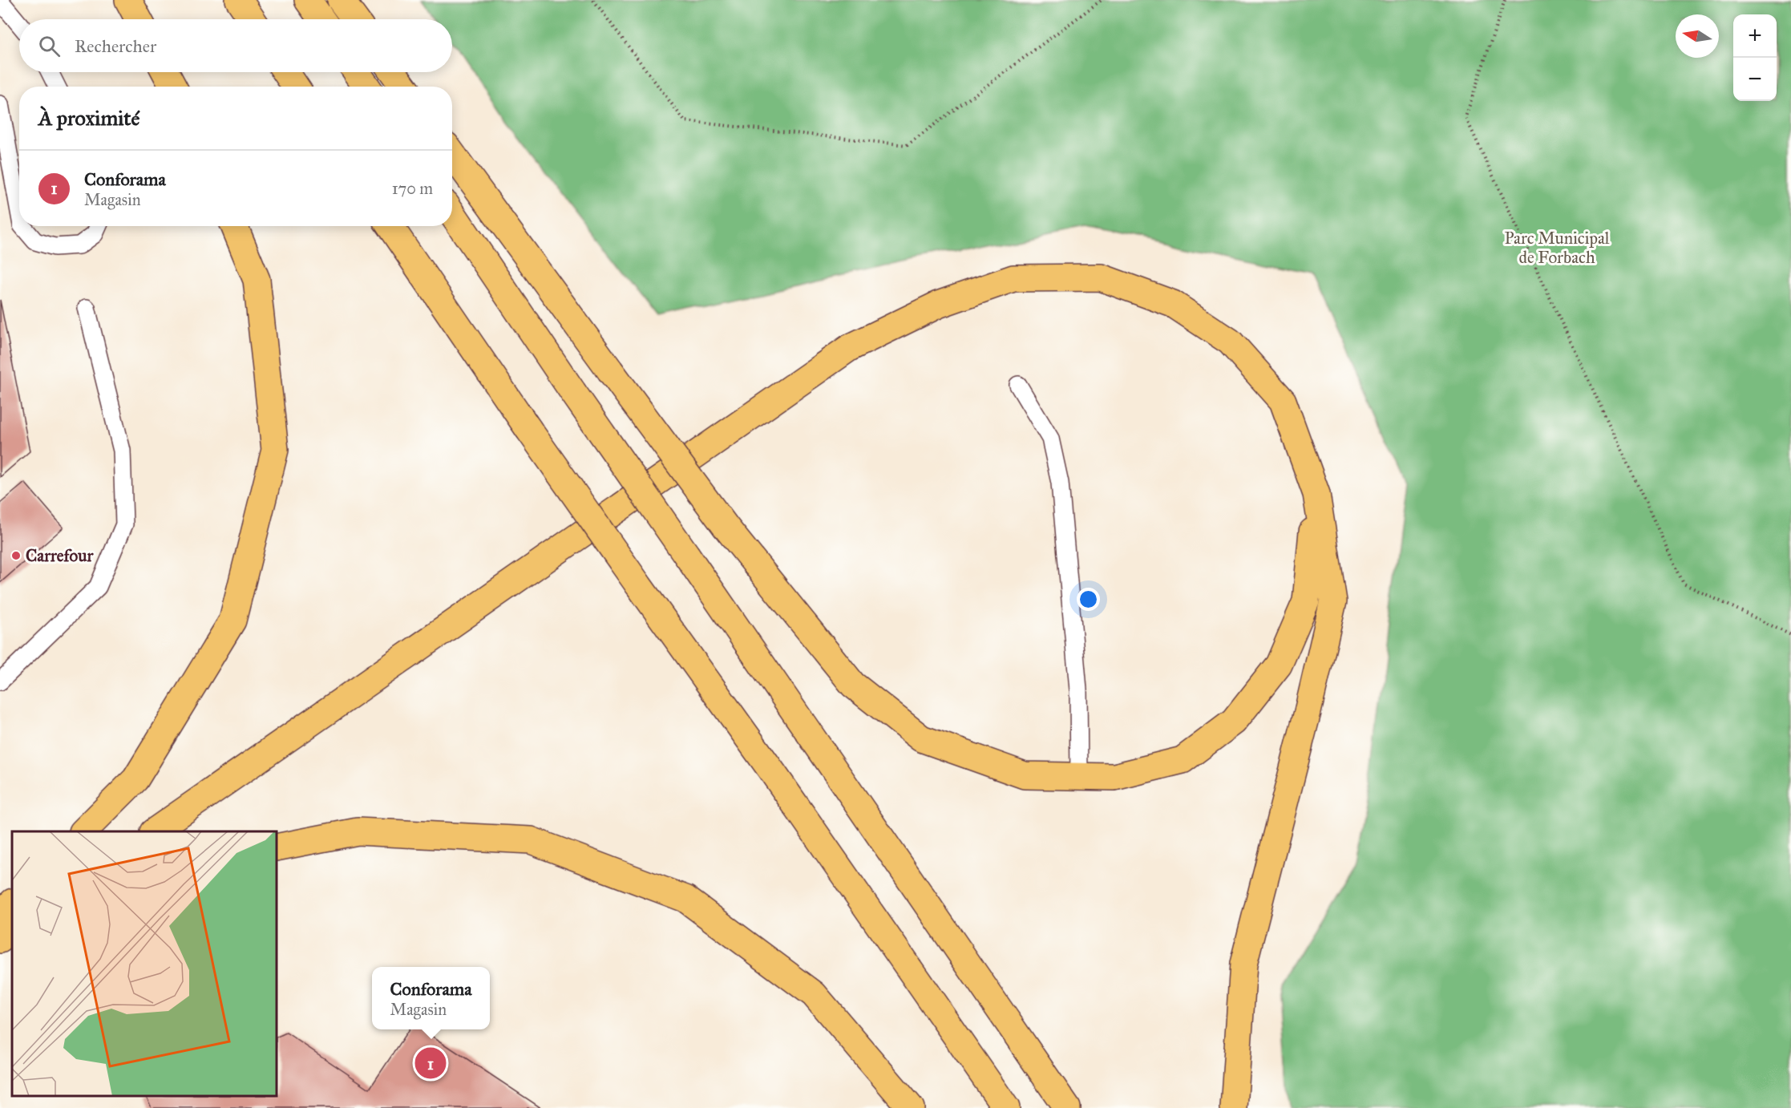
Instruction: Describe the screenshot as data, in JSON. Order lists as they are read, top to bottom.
{
  "parks": ["Parc Municipal de Forbach"],
  "places": ["Carrefour"],
  "north": "left",
  "page": {
    "map_buttons": ["+", "−"],
    "search": "Rechercher",
    "heading": "À proximité",
    "list": [
      {
        "mark": "1",
        "name": "Conforama",
        "note": "Magasin",
        "value": "170 m"
      }
    ],
    "popup": ["Conforama", "Magasin"],
    "pins": "1"
  }
}
